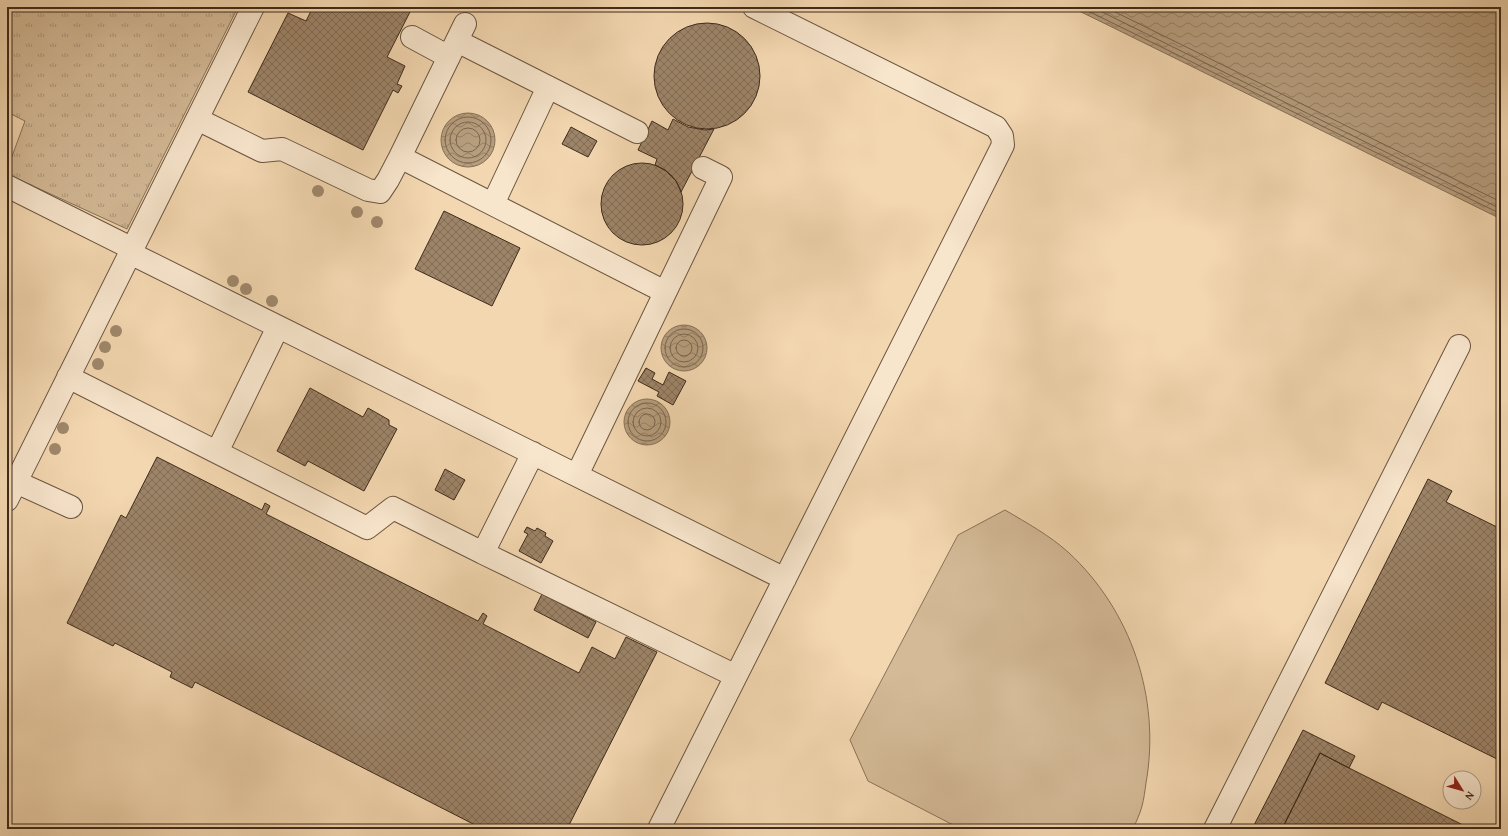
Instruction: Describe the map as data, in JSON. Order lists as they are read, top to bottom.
{
  "north": "bottom right"
}
